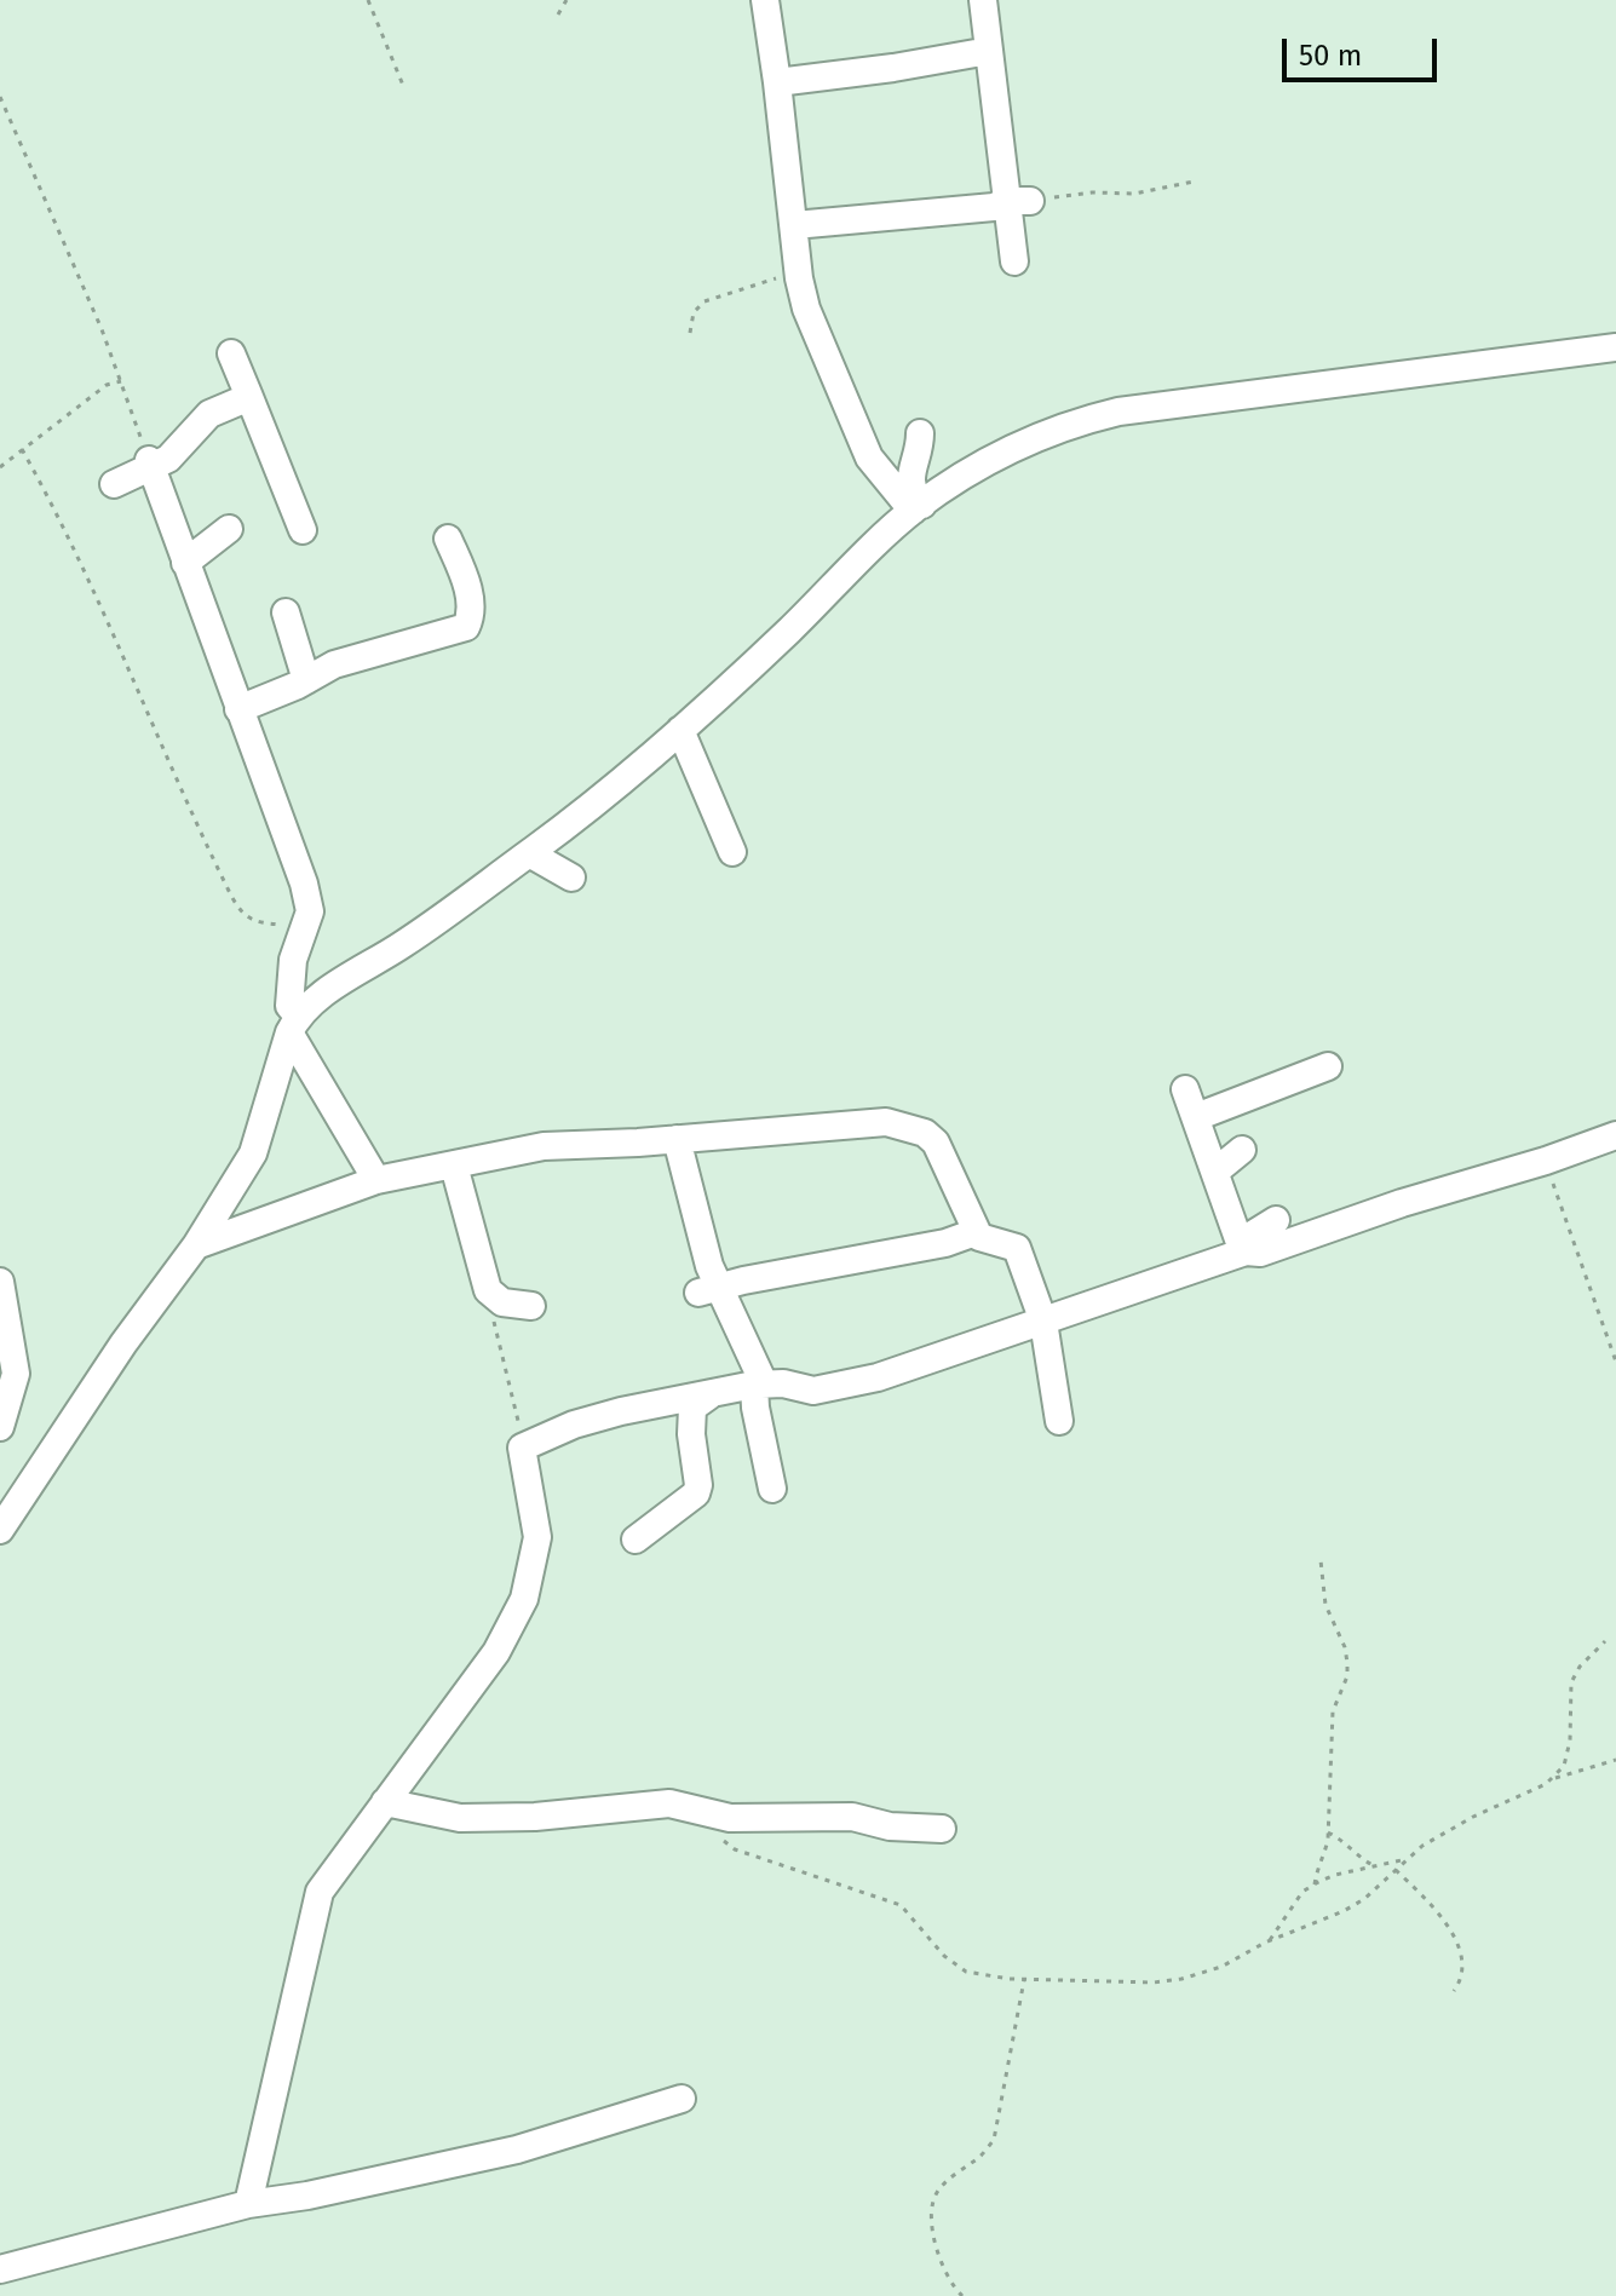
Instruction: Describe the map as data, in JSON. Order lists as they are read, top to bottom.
{
  "scale_bar": "50 m"
}
